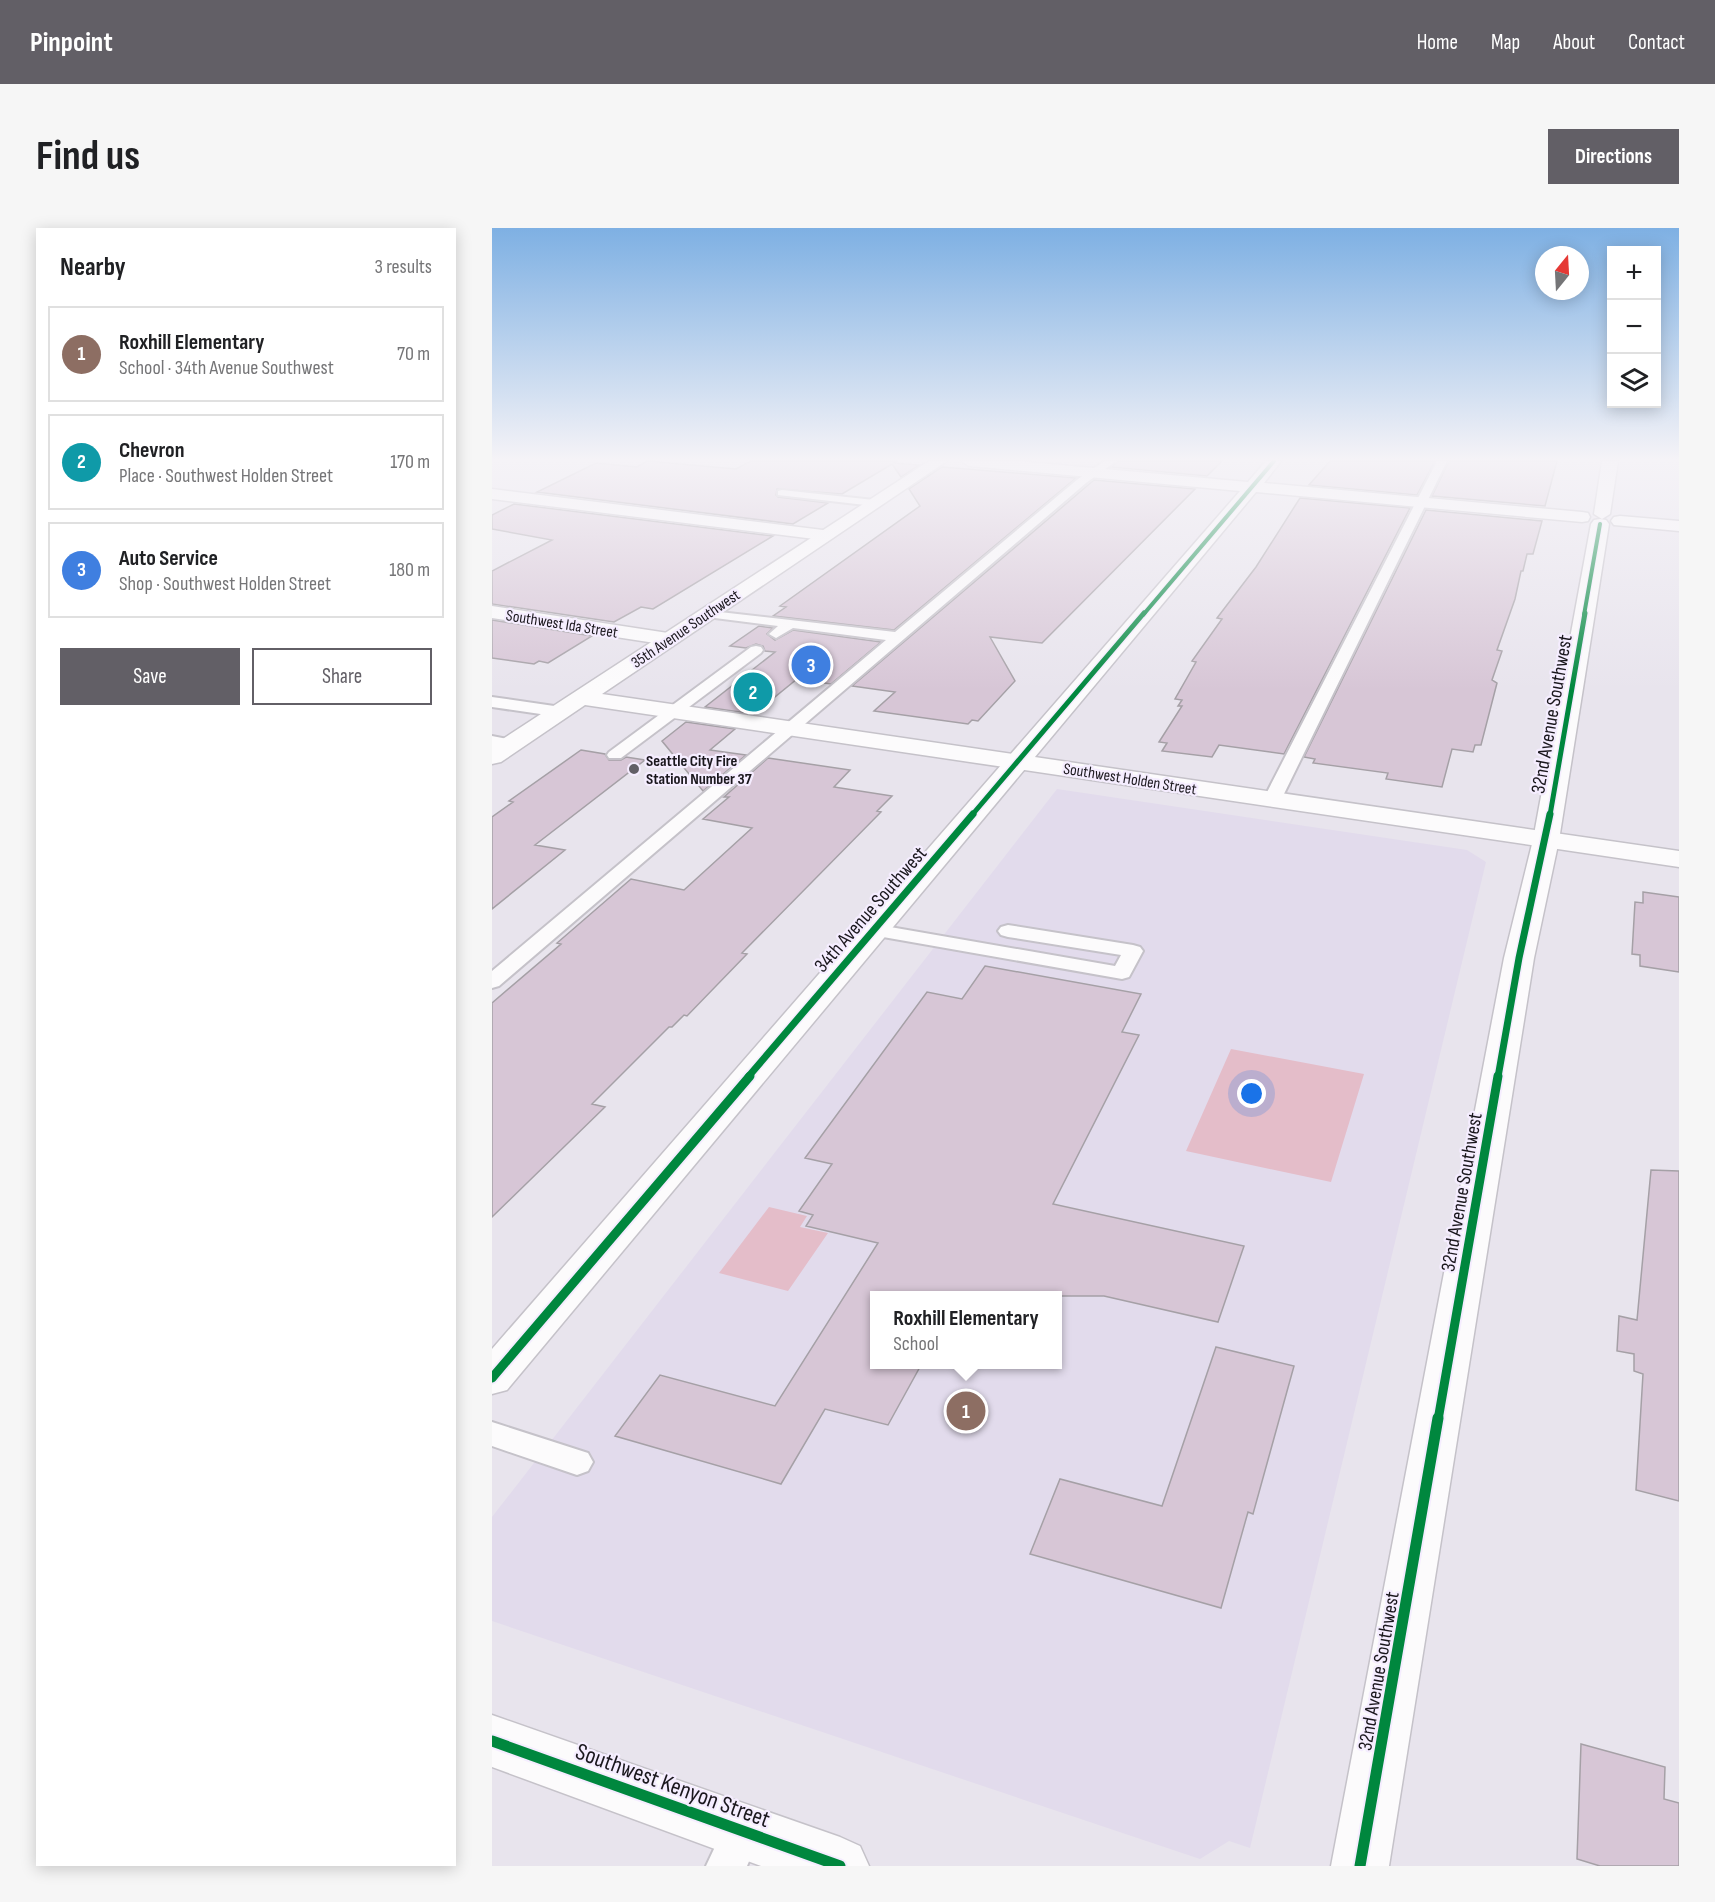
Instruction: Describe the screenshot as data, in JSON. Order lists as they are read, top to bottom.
{
  "streets": {
    "street": [
      "Southwest Ida Street",
      "35th Avenue Southwest",
      "32nd Avenue Southwest",
      "Southwest Holden Street",
      "34th Avenue Southwest",
      "Southwest Kenyon Street"
    ]
  },
  "crossings": [
    ["Southwest Ida Street", "35th Avenue Southwest"],
    ["35th Avenue Southwest", "Southwest Holden Street"],
    ["32nd Avenue Southwest", "Southwest Holden Street"],
    ["Southwest Holden Street", "34th Avenue Southwest"]
  ],
  "places": ["Seattle City Fire Station Number 37"],
  "north": "top",
  "page": {
    "header": "Pinpoint",
    "nav": [
      "Home",
      "Map",
      "About",
      "Contact"
    ],
    "buttons": [
      "Directions",
      ["Save", "Share"]
    ],
    "title": "Find us",
    "heading": ["Nearby", "3 results"],
    "map_buttons": ["+", "−"],
    "list": [
      {
        "mark": "1",
        "name": "Roxhill Elementary",
        "note": "School · 34th Avenue Southwest",
        "value": "70 m"
      },
      {
        "mark": "2",
        "name": "Chevron",
        "note": "Place · Southwest Holden Street",
        "value": "170 m"
      },
      {
        "mark": "3",
        "name": "Auto Service",
        "note": "Shop · Southwest Holden Street",
        "value": "180 m"
      }
    ],
    "pins": ["3", "2", "1"],
    "popup": ["Roxhill Elementary", "School"]
  }
}
